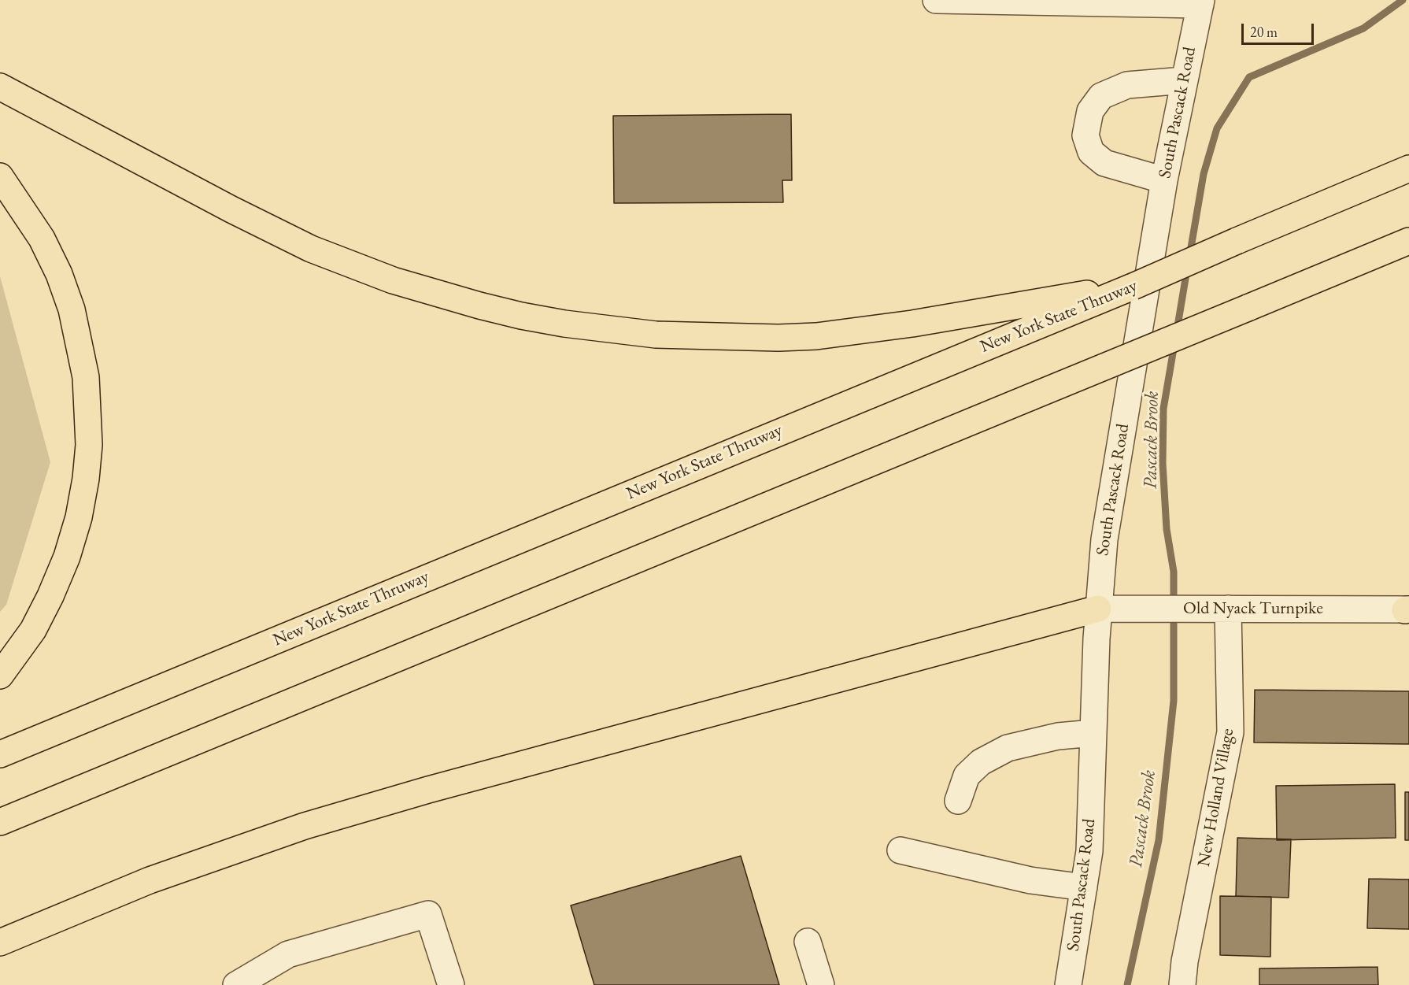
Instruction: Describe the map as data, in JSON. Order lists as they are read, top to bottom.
{
  "streets": {
    "highway": ["New York State Thruway"],
    "street": ["South Pascack Road", "Old Nyack Turnpike", "New Holland Village"]
  },
  "crossings": [
    ["South Pascack Road", "Old Nyack Turnpike"],
    ["Old Nyack Turnpike", "New Holland Village"]
  ],
  "water": ["Pascack Brook"],
  "scale_bar": "20 m"
}
